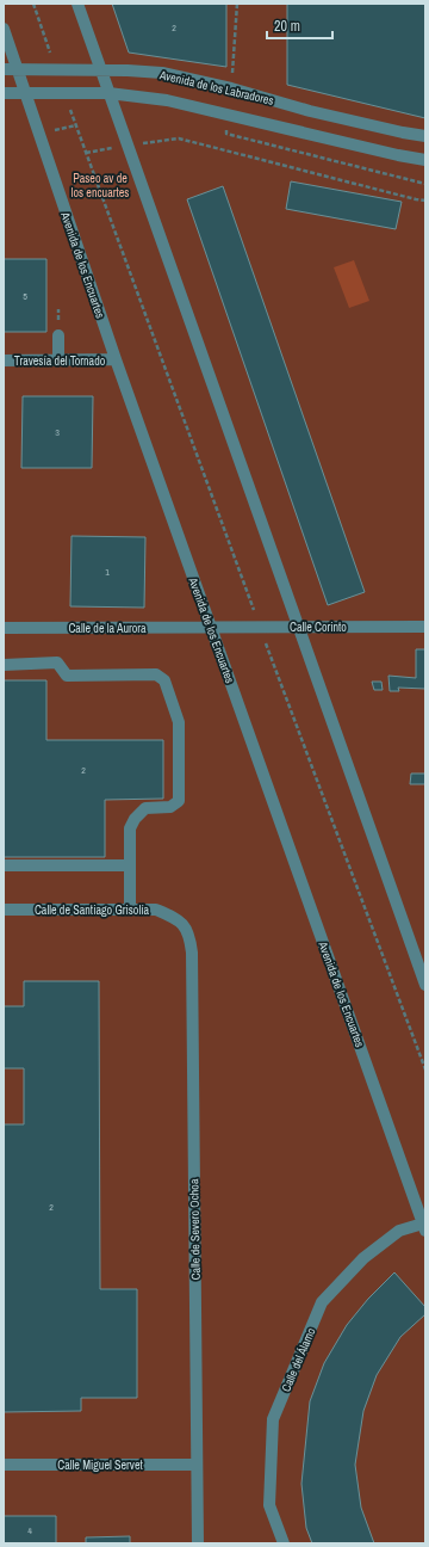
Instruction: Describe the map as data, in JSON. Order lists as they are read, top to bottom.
{
  "streets": {
    "street": [
      "Avenida de los Labradores",
      "Avenida de los Encuartes",
      "Travesía del Tornado",
      "Calle Corinto",
      "Calle de la Aurora",
      "Calle de Santiago Grisolía",
      "Calle de Severo Ochoa",
      "Calle del Álamo",
      "Calle Miguel Servet"
    ]
  },
  "crossings": [
    ["Avenida de los Labradores", "Avenida de los Encuartes"],
    ["Avenida de los Encuartes", "Travesía del Tornado"],
    ["Avenida de los Encuartes", "Calle Corinto"],
    ["Avenida de los Encuartes", "Calle de la Aurora"],
    ["Avenida de los Encuartes", "Calle del Álamo"],
    ["Calle Corinto", "Calle de la Aurora"],
    ["Calle de Santiago Grisolía", "Calle de Severo Ochoa"],
    ["Calle de Severo Ochoa", "Calle Miguel Servet"]
  ],
  "parks": ["Paseo av de los encuartes"],
  "house_numbers": [
    "2",
    "5",
    "3",
    "1",
    "2",
    "2",
    "4"
  ],
  "scale_bar": "20 m"
}
